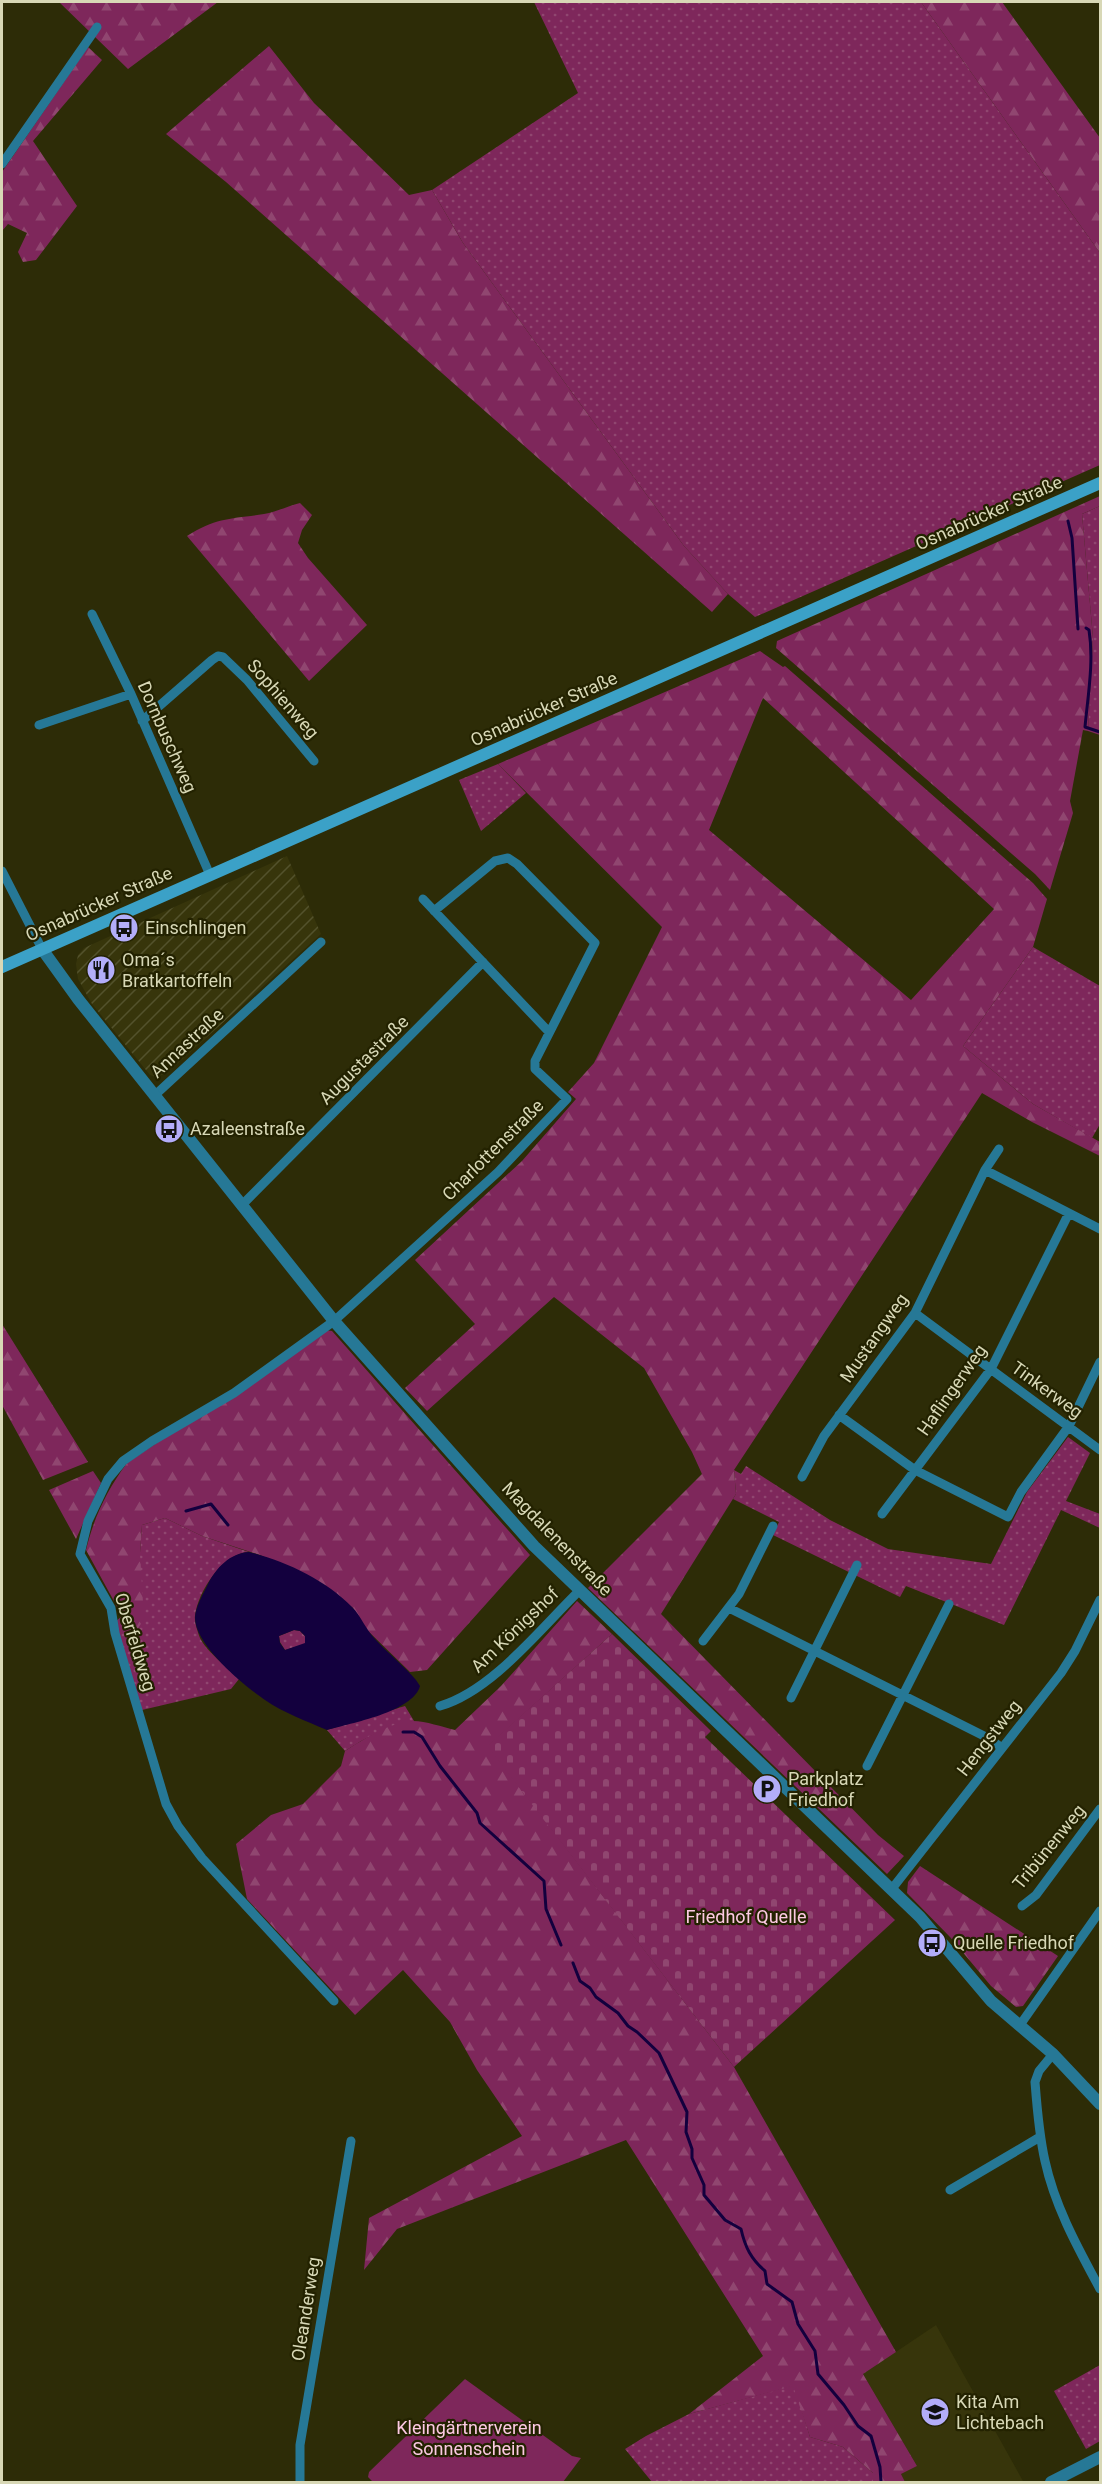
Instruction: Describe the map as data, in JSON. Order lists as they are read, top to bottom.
{
  "streets": {
    "main road": ["Osnabrücker Straße"],
    "street": [
      "Sophienweg",
      "Dornbuschweg",
      "Annastraße",
      "Augustastraße",
      "Charlottenstraße",
      "Mustangweg",
      "Haflingerweg",
      "Tinkerweg",
      "Magdalenenstraße",
      "Am Königshof",
      "Oberfeldweg",
      "Hengstweg",
      "Tribünenweg",
      "Oleanderweg"
    ]
  },
  "crossings": [
    ["Osnabrücker Straße", "Dornbuschweg"],
    ["Osnabrücker Straße", "Magdalenenstraße"],
    ["Sophienweg", "Dornbuschweg"],
    ["Annastraße", "Magdalenenstraße"],
    ["Augustastraße", "Magdalenenstraße"],
    ["Charlottenstraße", "Magdalenenstraße"],
    ["Charlottenstraße", "Oberfeldweg"],
    ["Mustangweg", "Tinkerweg"],
    ["Haflingerweg", "Tinkerweg"],
    ["Magdalenenstraße", "Am Königshof"],
    ["Magdalenenstraße", "Oberfeldweg"],
    ["Magdalenenstraße", "Hengstweg"]
  ],
  "parks": ["Friedhof Quelle", "Kleingärtnerverein Sonnenschein"],
  "places": {
    "bus stop": ["Einschlingen", "Azaleenstraße", "Quelle Friedhof"],
    "restaurant": ["Oma´s Bratkartoffeln"],
    "parking": ["Parkplatz Friedhof"],
    "school or university": ["Kita Am Lichtebach"]
  }
}
